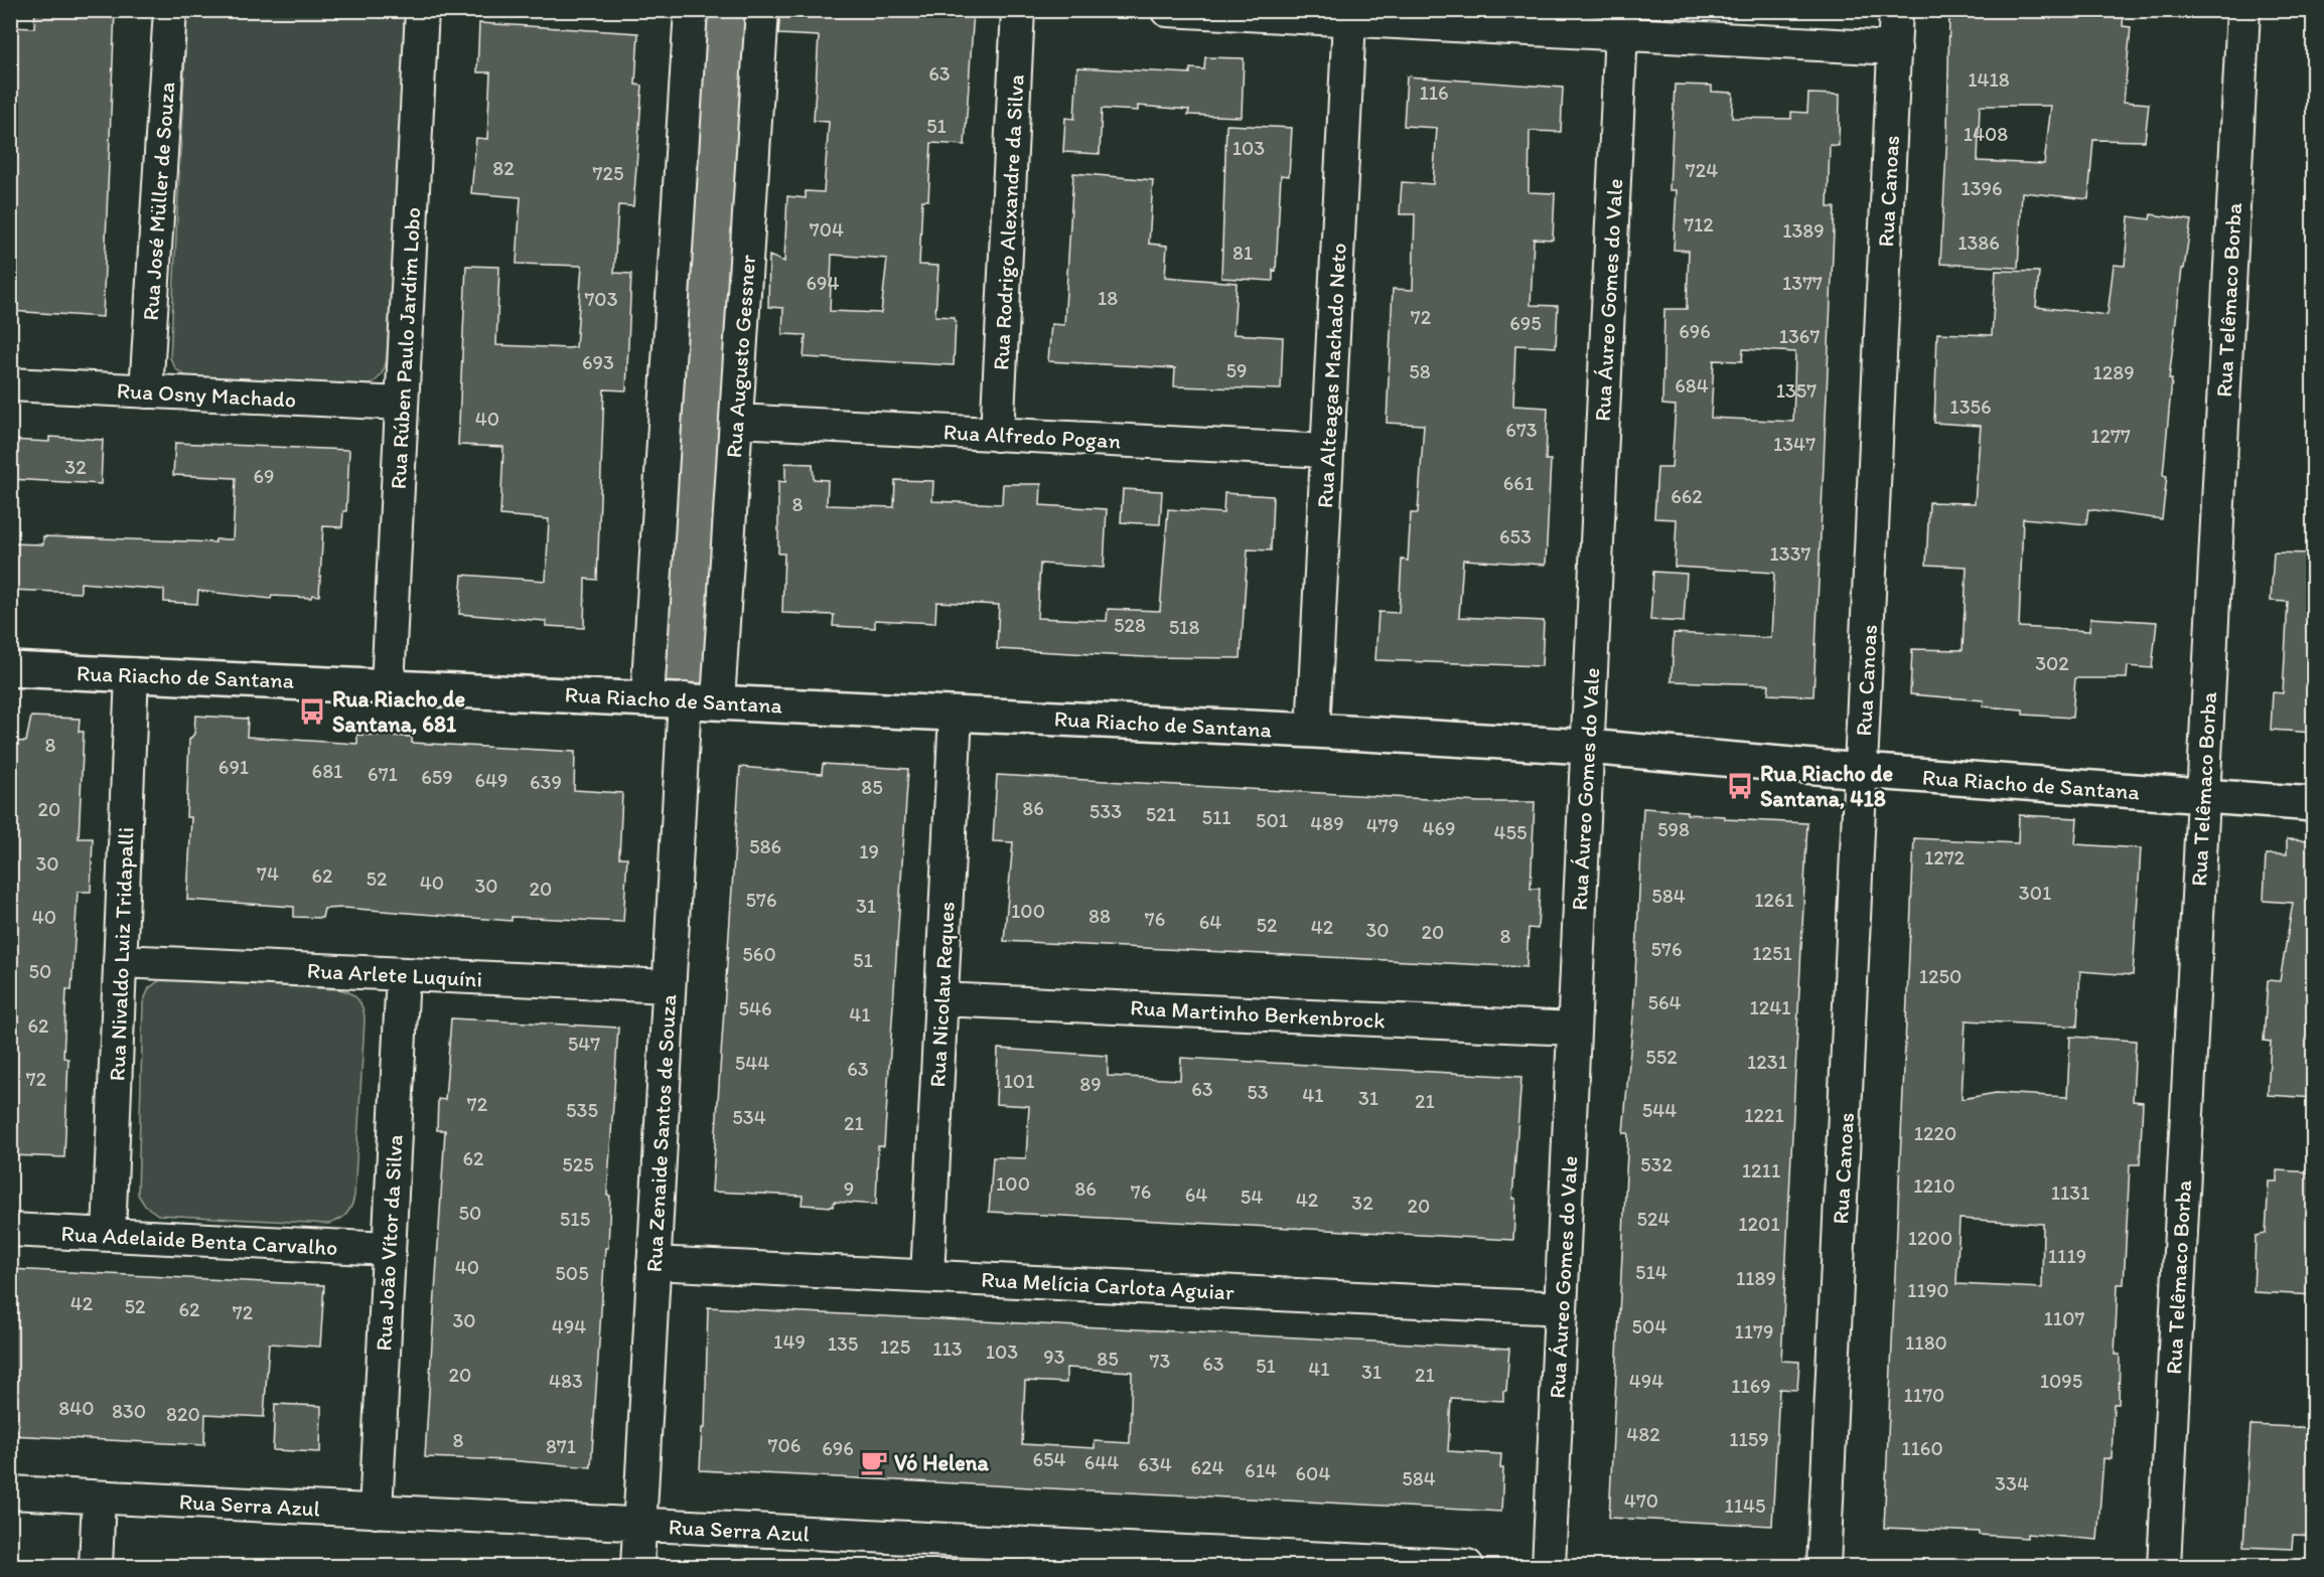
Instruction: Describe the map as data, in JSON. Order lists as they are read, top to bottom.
{
  "streets": {
    "street": [
      "Rua Canoas",
      "Rua José Müller de Souza",
      "Rua Rodrigo Alexandre da Silva",
      "Rua Áureo Gomes do Vale",
      "Rua Telêmaco Borba",
      "Rua Rúben Paulo Jardim Lobo",
      "Rua Augusto Gessner",
      "Rua Alteagas Machado Neto",
      "Rua Osny Machado",
      "Rua Alfredo Pogan",
      "Rua Riacho de Santana",
      "Rua Nivaldo Luiz Tridapalli",
      "Rua Arlete Luquíni",
      "Rua Nicolau Reques",
      "Rua Martinho Berkenbrock",
      "Rua Zenaide Santos de Souza",
      "Rua Adelaide Benta Carvalho",
      "Rua João Vítor da Silva",
      "Rua Melícia Carlota Aguiar",
      "Rua Serra Azul"
    ]
  },
  "crossings": [
    ["Rua Canoas", "Rua Riacho de Santana"],
    ["Rua José Müller de Souza", "Rua Osny Machado"],
    ["Rua Rodrigo Alexandre da Silva", "Rua Alfredo Pogan"],
    ["Rua Áureo Gomes do Vale", "Rua Riacho de Santana"],
    ["Rua Áureo Gomes do Vale", "Rua Martinho Berkenbrock"],
    ["Rua Áureo Gomes do Vale", "Rua Melícia Carlota Aguiar"],
    ["Rua Telêmaco Borba", "Rua Riacho de Santana"],
    ["Rua Rúben Paulo Jardim Lobo", "Rua Osny Machado"],
    ["Rua Rúben Paulo Jardim Lobo", "Rua Riacho de Santana"],
    ["Rua Augusto Gessner", "Rua Alfredo Pogan"],
    ["Rua Augusto Gessner", "Rua Riacho de Santana"],
    ["Rua Alteagas Machado Neto", "Rua Alfredo Pogan"],
    ["Rua Alteagas Machado Neto", "Rua Riacho de Santana"],
    ["Rua Riacho de Santana", "Rua Nivaldo Luiz Tridapalli"],
    ["Rua Riacho de Santana", "Rua Nicolau Reques"],
    ["Rua Riacho de Santana", "Rua Zenaide Santos de Souza"],
    ["Rua Nivaldo Luiz Tridapalli", "Rua Arlete Luquíni"],
    ["Rua Nivaldo Luiz Tridapalli", "Rua Adelaide Benta Carvalho"],
    ["Rua Arlete Luquíni", "Rua Zenaide Santos de Souza"],
    ["Rua Arlete Luquíni", "Rua João Vítor da Silva"],
    ["Rua Nicolau Reques", "Rua Martinho Berkenbrock"],
    ["Rua Nicolau Reques", "Rua Melícia Carlota Aguiar"],
    ["Rua Zenaide Santos de Souza", "Rua Melícia Carlota Aguiar"],
    ["Rua Zenaide Santos de Souza", "Rua Serra Azul"],
    ["Rua Adelaide Benta Carvalho", "Rua João Vítor da Silva"],
    ["Rua João Vítor da Silva", "Rua Serra Azul"]
  ],
  "places": {
    "bus stop": ["Rua Riacho de Santana, 681", "Rua Riacho de Santana, 418"],
    "cafe": ["Vó Helena"]
  },
  "house_numbers": [
    "63",
    "1418",
    "116",
    "51",
    "1408",
    "103",
    "82",
    "724",
    "725",
    "1396",
    "712",
    "704",
    "1389",
    "1386",
    "81",
    "694",
    "1377",
    "18",
    "703",
    "72",
    "695",
    "696",
    "1367",
    "693",
    "59",
    "58",
    "1289",
    "684",
    "1357",
    "1356",
    "40",
    "673",
    "1277",
    "1347",
    "32",
    "69",
    "661",
    "662",
    "8",
    "653",
    "1337",
    "528",
    "518",
    "302",
    "8",
    "691",
    "681",
    "671",
    "659",
    "649",
    "639",
    "85",
    "86",
    "20",
    "533",
    "521",
    "511",
    "501",
    "489",
    "479",
    "469",
    "598",
    "455",
    "586",
    "19",
    "1272",
    "30",
    "74",
    "62",
    "52",
    "40",
    "30",
    "20",
    "301",
    "584",
    "576",
    "1261",
    "31",
    "100",
    "88",
    "40",
    "76",
    "64",
    "52",
    "42",
    "30",
    "20",
    "8",
    "576",
    "1251",
    "560",
    "51",
    "50",
    "1250",
    "564",
    "1241",
    "546",
    "41",
    "62",
    "547",
    "552",
    "1231",
    "544",
    "63",
    "72",
    "101",
    "89",
    "63",
    "53",
    "41",
    "31",
    "21",
    "72",
    "535",
    "544",
    "1221",
    "534",
    "21",
    "1220",
    "62",
    "525",
    "532",
    "1211",
    "100",
    "1210",
    "9",
    "86",
    "76",
    "1131",
    "64",
    "54",
    "42",
    "32",
    "20",
    "50",
    "515",
    "524",
    "1201",
    "1200",
    "1119",
    "40",
    "514",
    "505",
    "1189",
    "1190",
    "42",
    "52",
    "62",
    "72",
    "1107",
    "30",
    "494",
    "504",
    "1179",
    "149",
    "1180",
    "135",
    "125",
    "113",
    "103",
    "93",
    "85",
    "73",
    "63",
    "51",
    "41",
    "31",
    "20",
    "21",
    "483",
    "494",
    "1095",
    "1169",
    "1170",
    "840",
    "830",
    "820",
    "482",
    "1159",
    "8",
    "706",
    "871",
    "696",
    "1160",
    "654",
    "644",
    "634",
    "624",
    "614",
    "604",
    "584",
    "334",
    "470",
    "1145"
  ]
}
